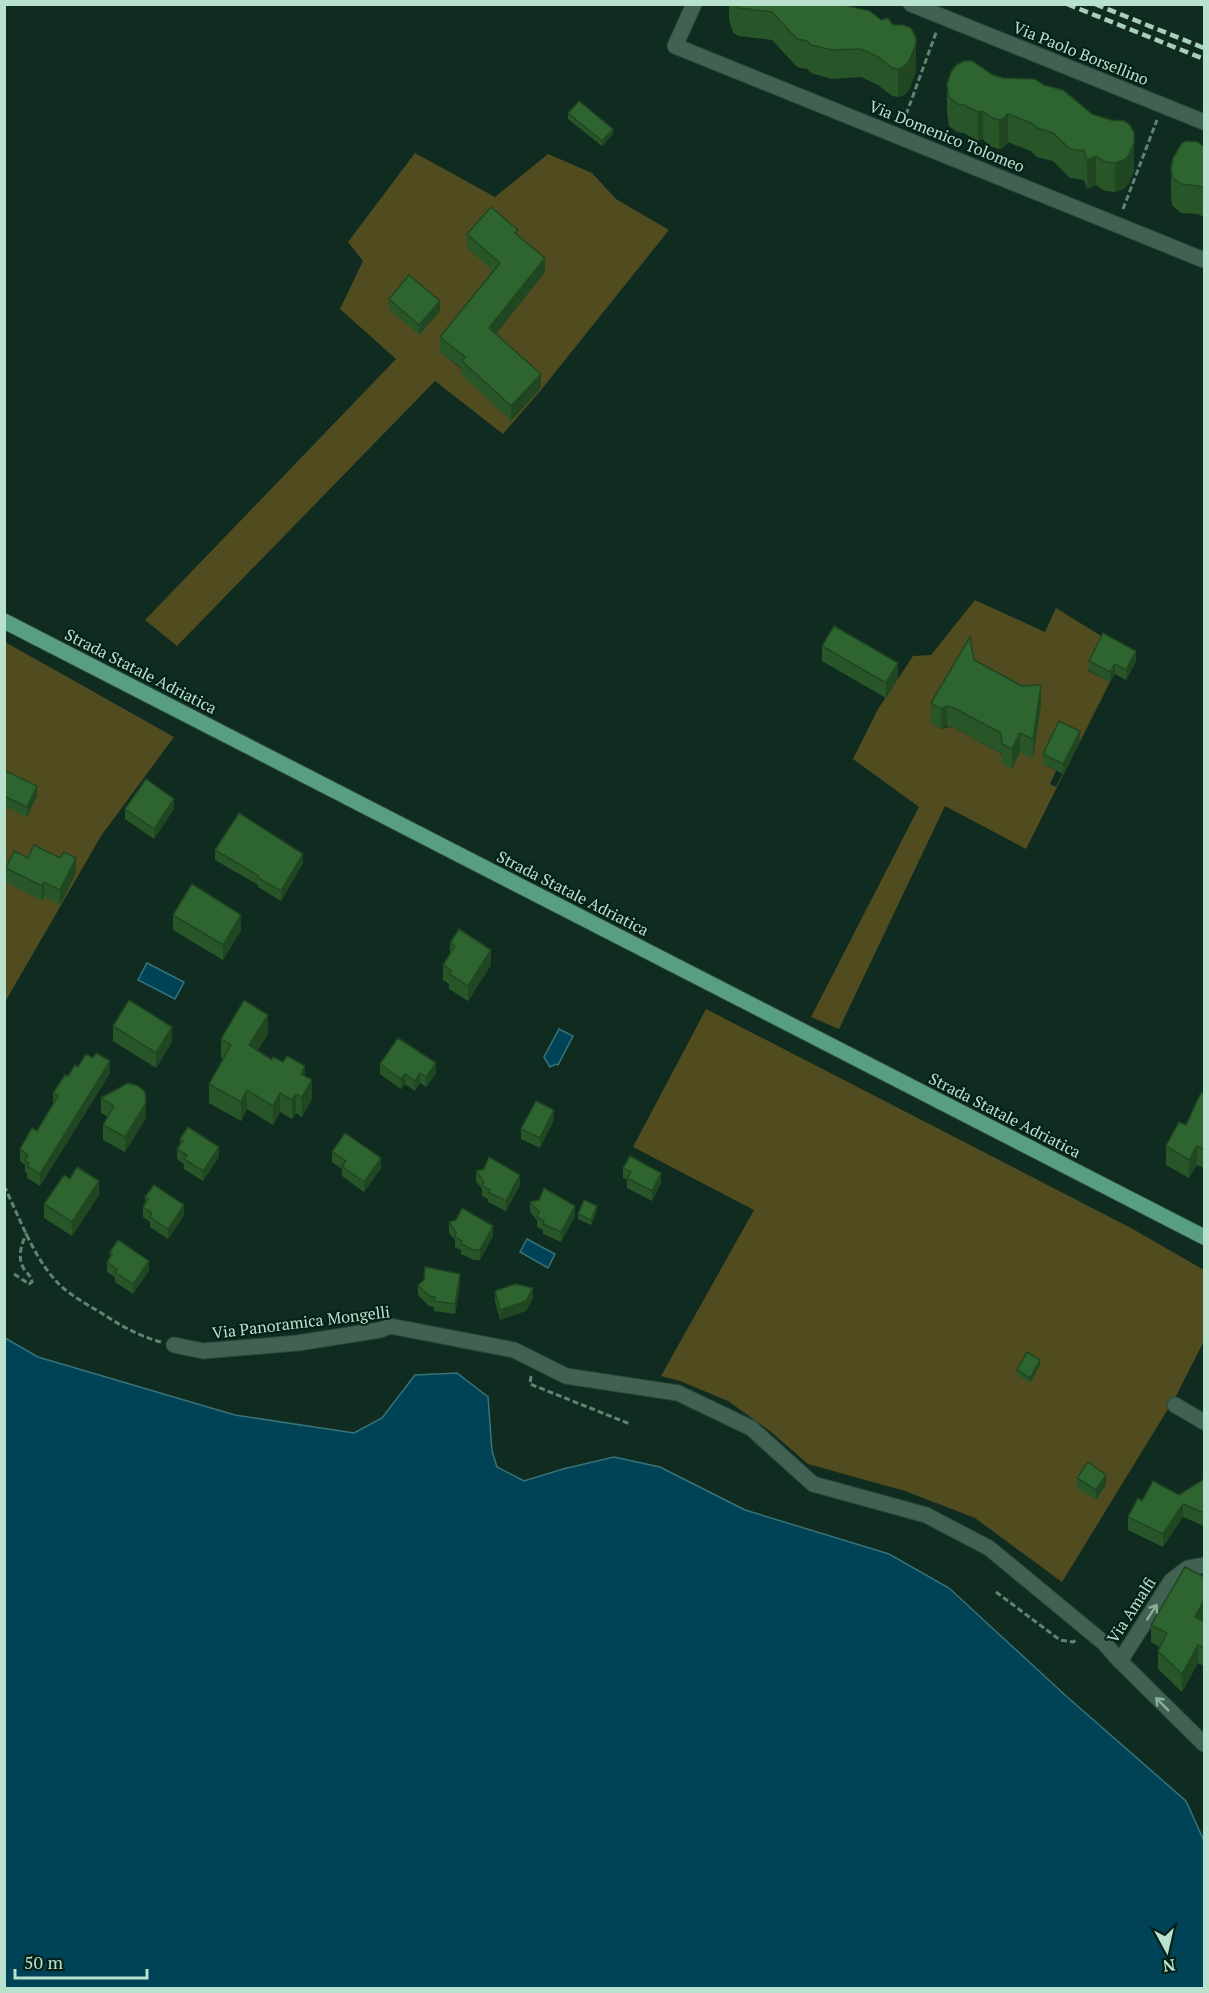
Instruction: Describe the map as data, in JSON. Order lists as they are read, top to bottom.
{
  "streets": {
    "main road": ["Strada Statale Adriatica"],
    "street": [
      "Via Paolo Borsellino",
      "Via Domenico Tolomeo",
      "Via Panoramica Mongelli",
      "Via Amalfi"
    ]
  },
  "crossings": [
    ["Via Panoramica Mongelli", "Via Amalfi"]
  ],
  "one_way": ["Via Amalfi"],
  "scale_bar": "50 m",
  "north": "bottom"
}
